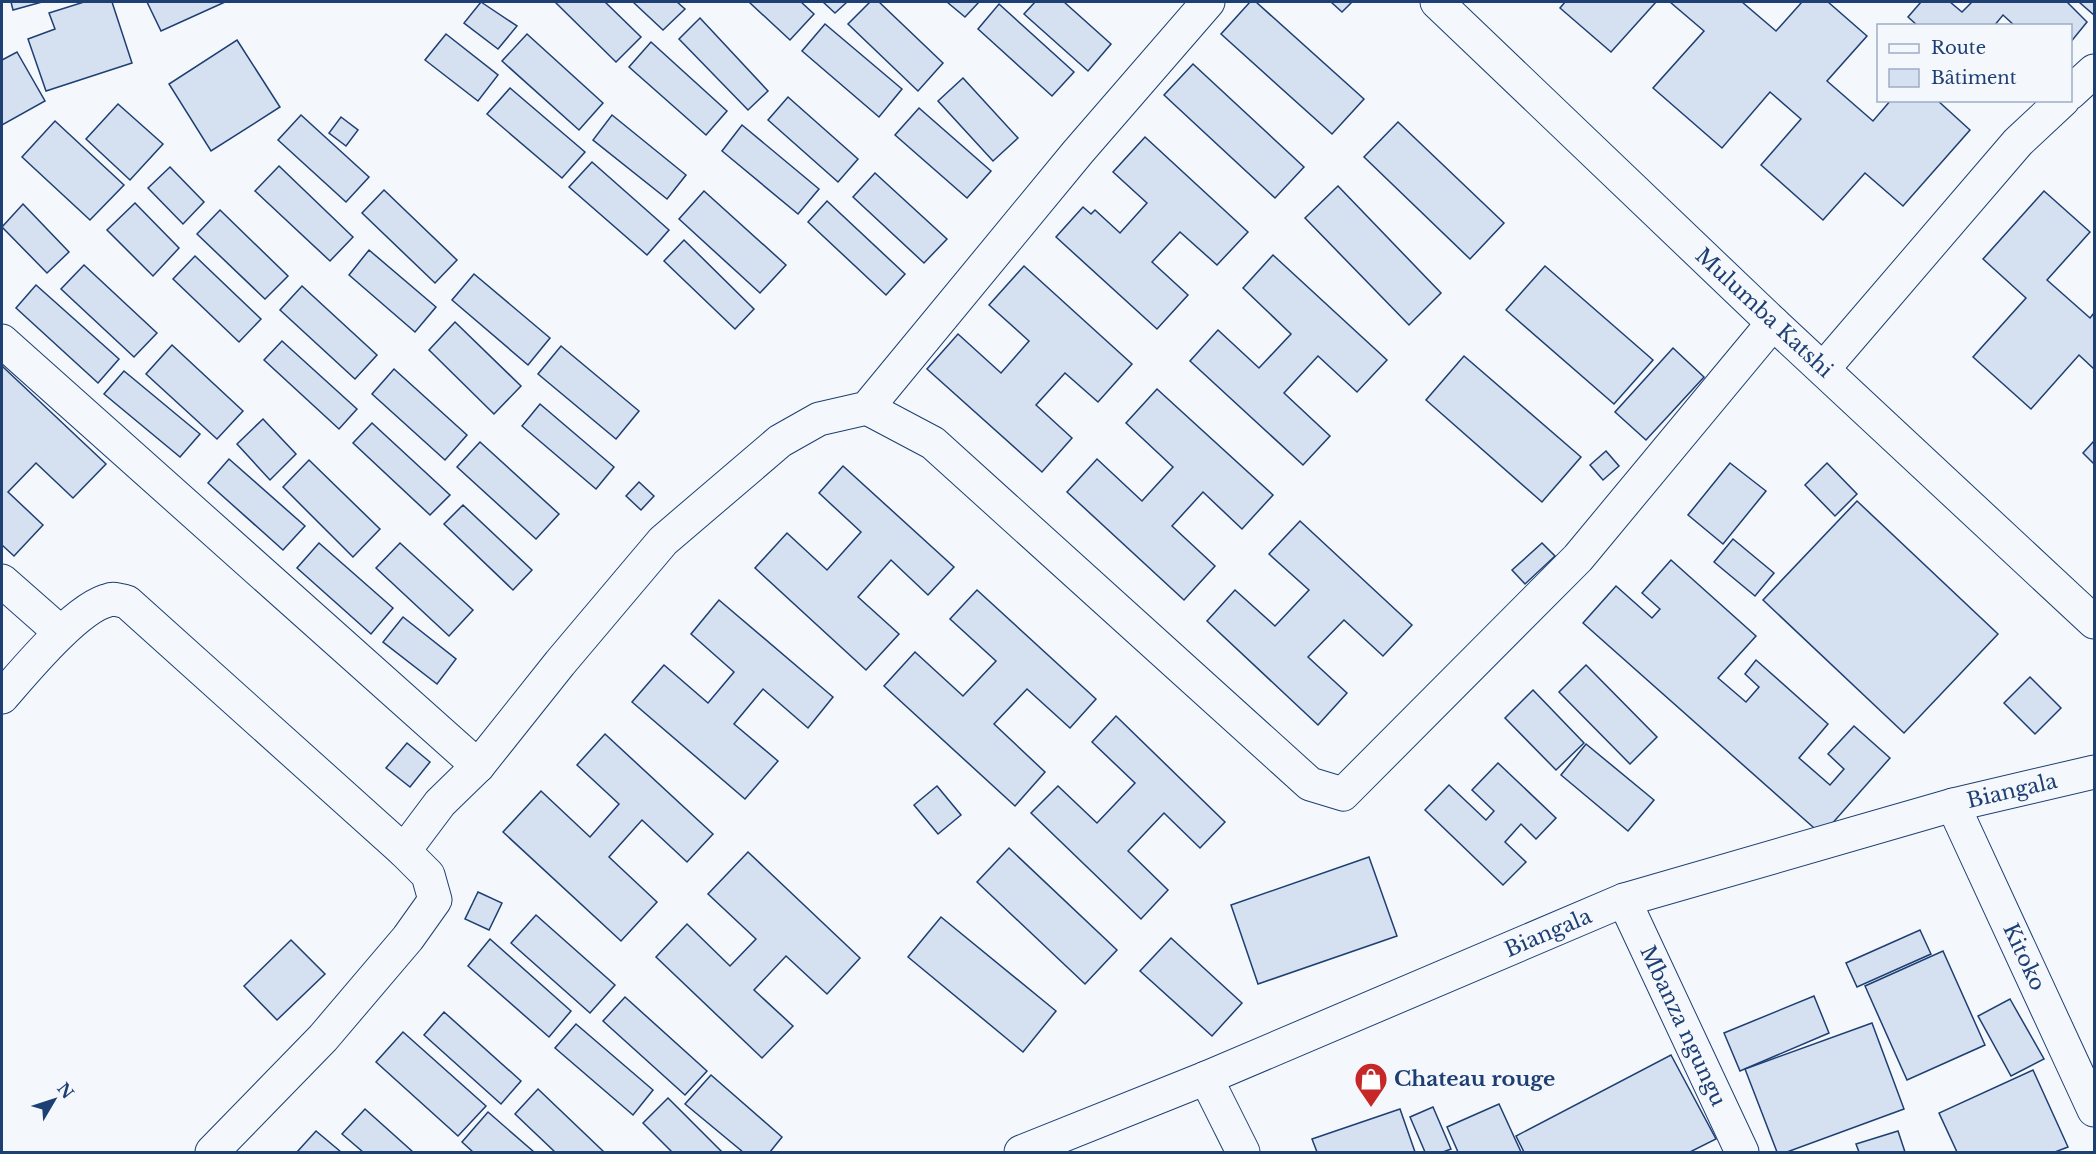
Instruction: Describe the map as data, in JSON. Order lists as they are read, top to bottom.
{
  "streets": {
    "street": [
      "Mulumba Katshi",
      "Biangala",
      "Kitoko",
      "Mbanza ngungu"
    ]
  },
  "crossings": [
    ["Biangala", "Kitoko"],
    ["Biangala", "Mbanza ngungu"]
  ],
  "places": {
    "shop": ["Chateau rouge"]
  },
  "legend": ["Route", "Bâtiment"],
  "north": "top right"
}
